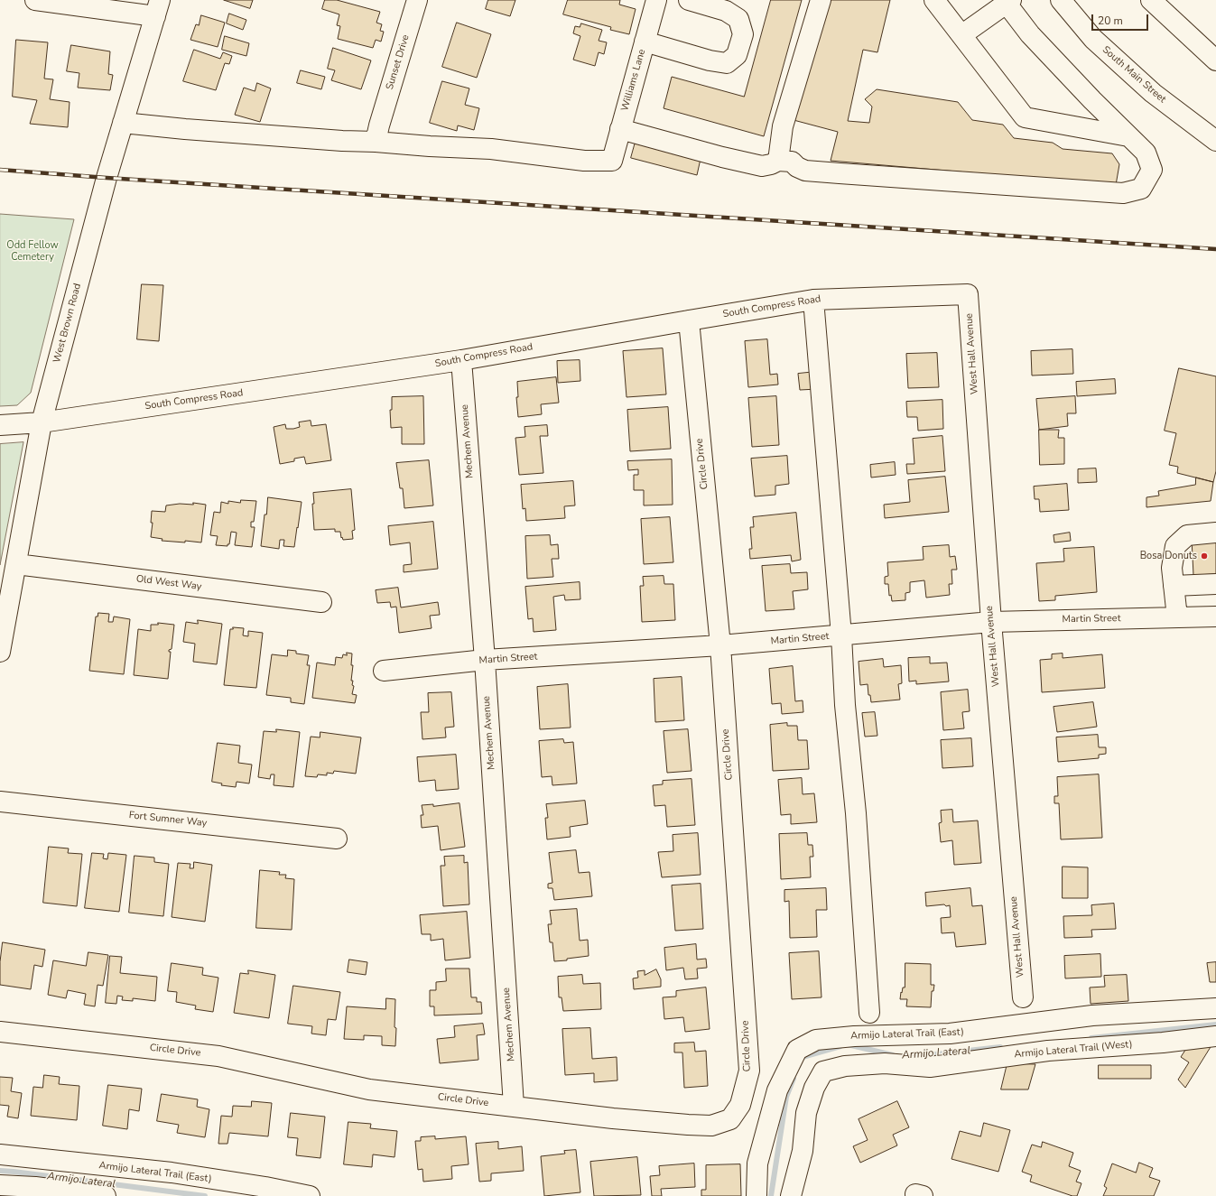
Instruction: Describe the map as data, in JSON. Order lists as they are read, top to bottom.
{
  "streets": {
    "street": [
      "Sunset Drive",
      "South Main Street",
      "Williams Lane",
      "South Compress Road",
      "West Brown Road",
      "West Hall Avenue",
      "Mechem Avenue",
      "Circle Drive",
      "Old West Way",
      "Martin Street",
      "Fort Sumner Way",
      "Armijo Lateral Trail (East)",
      "Armijo Lateral Trail (West)"
    ]
  },
  "crossings": [
    ["Sunset Drive", "Williams Lane"],
    ["South Compress Road", "West Brown Road"],
    ["South Compress Road", "West Hall Avenue"],
    ["South Compress Road", "Mechem Avenue"],
    ["South Compress Road", "Circle Drive"],
    ["West Brown Road", "Old West Way"],
    ["West Hall Avenue", "Martin Street"],
    ["Mechem Avenue", "Circle Drive"],
    ["Mechem Avenue", "Martin Street"],
    ["Circle Drive", "Martin Street"]
  ],
  "water": ["Armijo Lateral"],
  "parks": ["Odd Fellow Cemetery"],
  "places": ["Bosa Donuts"],
  "scale_bar": "20 m"
}
